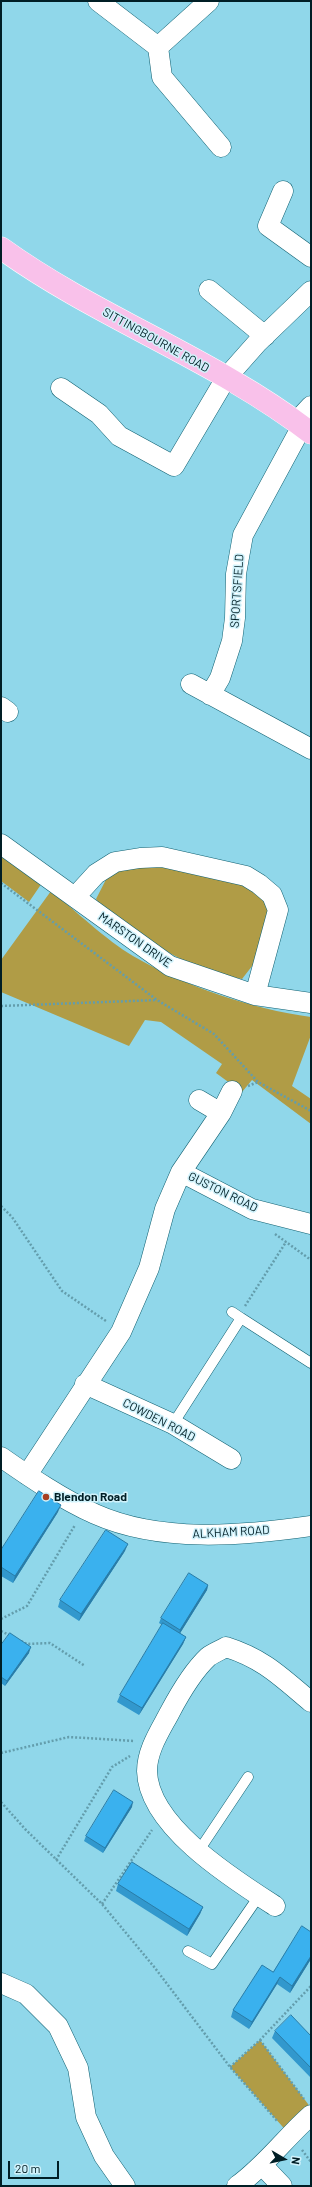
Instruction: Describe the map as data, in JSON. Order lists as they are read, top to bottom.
{
  "streets": {
    "highway": ["SITTINGBOURNE ROAD"],
    "street": [
      "SPORTSFIELD",
      "MARSTON DRIVE",
      "GUSTON ROAD",
      "COWDEN ROAD",
      "ALKHAM ROAD"
    ]
  },
  "crossings": [
    ["SITTINGBOURNE ROAD", "SPORTSFIELD"]
  ],
  "places": ["Blendon Road"],
  "scale_bar": "20 m",
  "north": "right"
}
